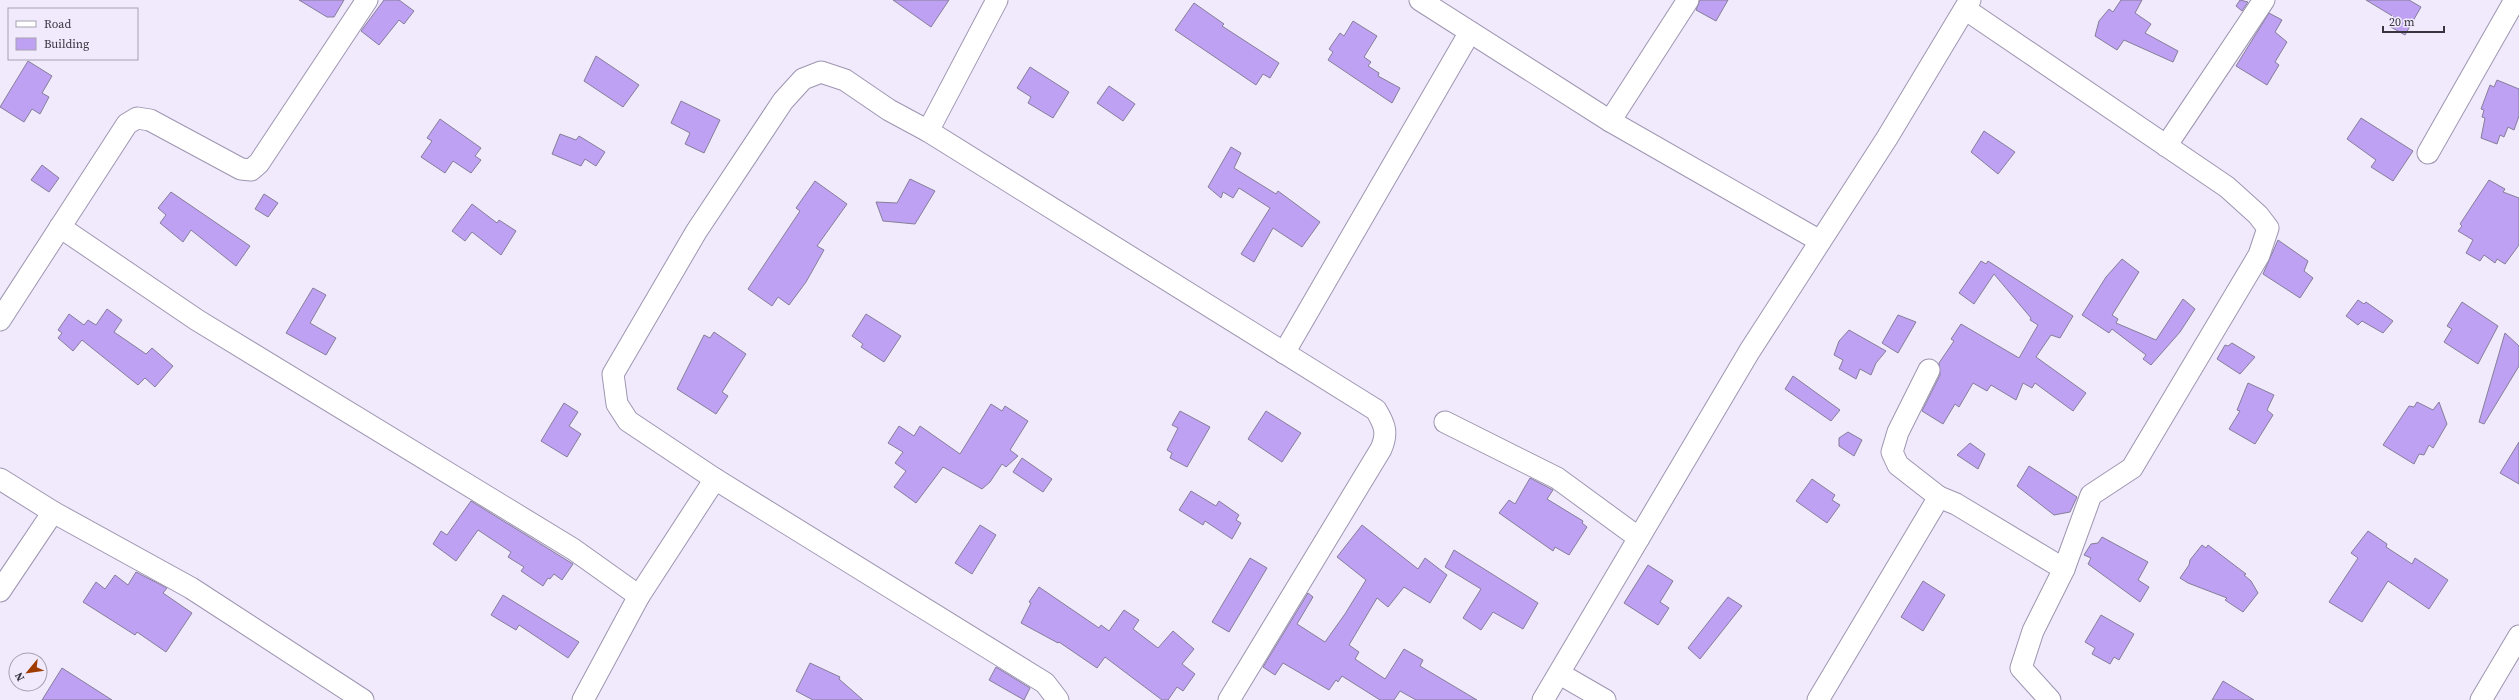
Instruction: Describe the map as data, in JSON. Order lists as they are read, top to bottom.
{
  "legend": ["Road", "Building"],
  "scale_bar": "20 m",
  "north": "bottom left"
}
